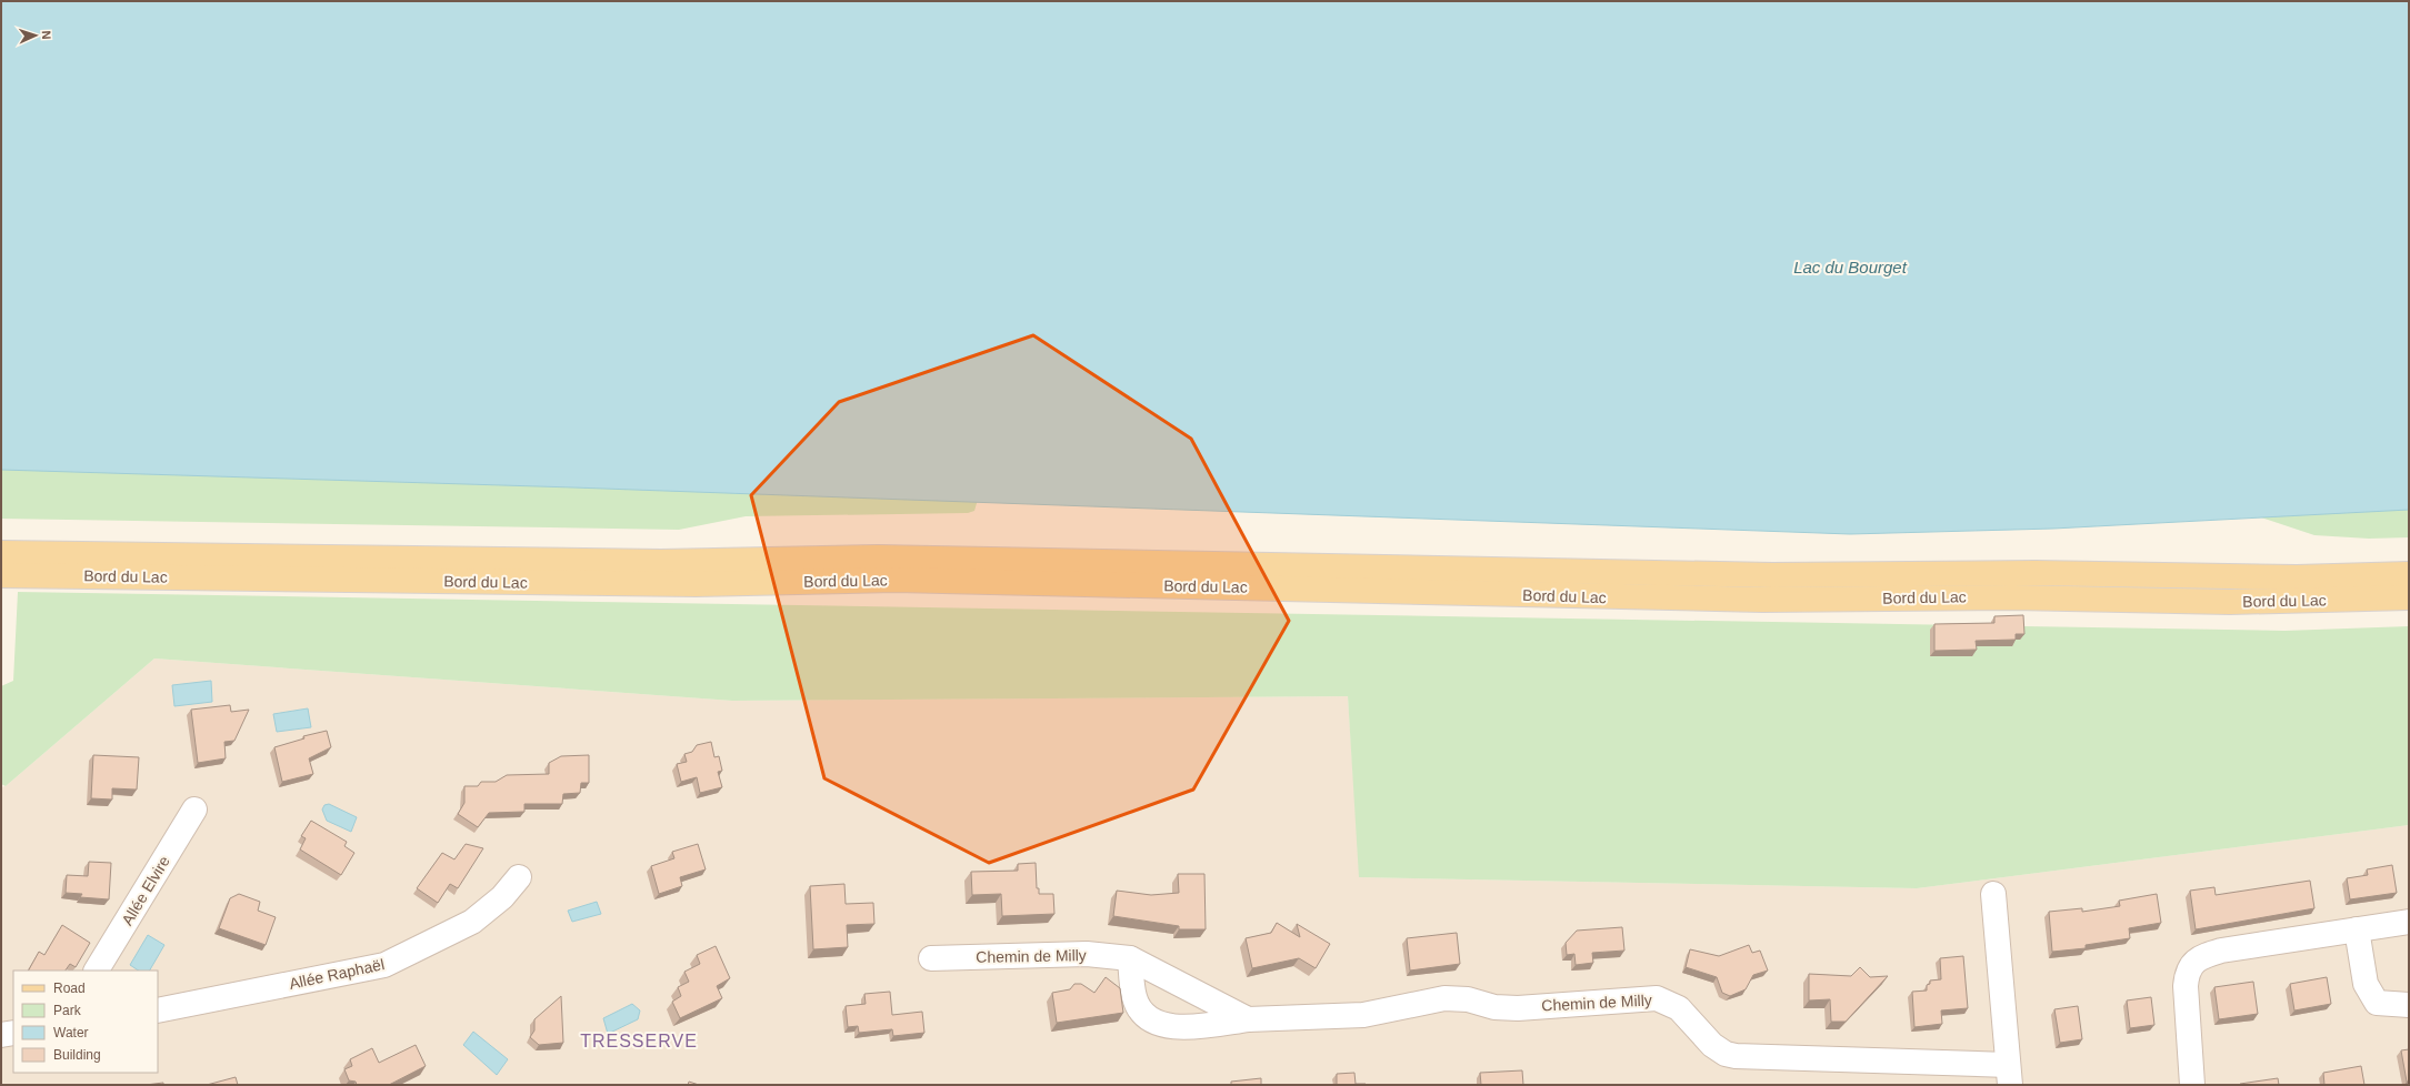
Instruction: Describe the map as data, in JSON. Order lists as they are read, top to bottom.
{
  "streets": {
    "main road": ["Bord du Lac"],
    "street": ["Allée Elvire", "Chemin de Milly", "Allée Raphaël"]
  },
  "districts": ["TRESSERVE"],
  "water": ["Lac du Bourget"],
  "legend": [
    "Road",
    "Park",
    "Water",
    "Building"
  ],
  "north": "right"
}
